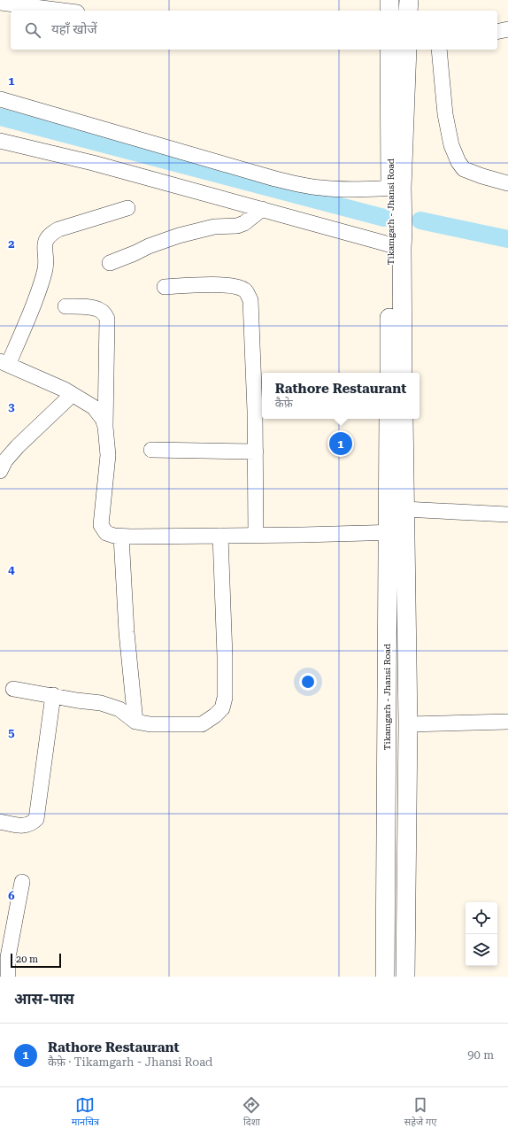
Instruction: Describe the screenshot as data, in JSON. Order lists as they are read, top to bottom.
{
  "streets": {
    "street": ["Tikamgarh - Jhansi Road"]
  },
  "scale_bar": "20 m",
  "page": {
    "search": "यहाँ खोजें",
    "popup": ["Rathore Restaurant", "कैफ़े"],
    "pins": "1",
    "scale": "20 m",
    "heading": "आस-पास",
    "list": [
      {
        "mark": "1",
        "name": "Rathore Restaurant",
        "note": "कैफ़े · Tikamgarh - Jhansi Road",
        "value": "90 m"
      }
    ],
    "nav": ["मानचित्र", "दिशा", "सहेजे गए"]
  },
  "grid": {
    "rows": [
      "1",
      "2",
      "3",
      "4",
      "5",
      "6"
    ]
  }
}
